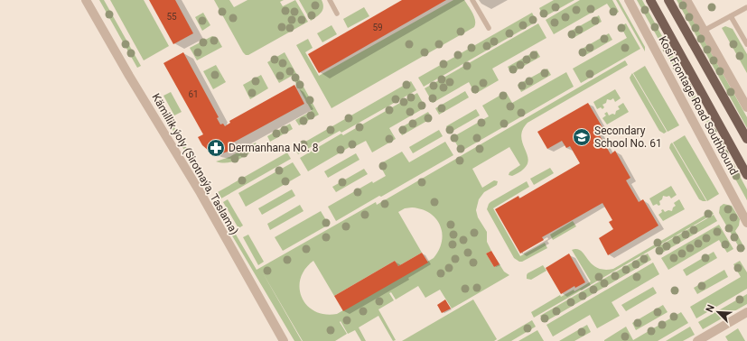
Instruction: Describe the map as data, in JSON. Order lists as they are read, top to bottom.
{
  "streets": {
    "street": ["Kosi Frontage Road Southbound", "Kämillik ýoly (Sirotnaýa, Taslama)"]
  },
  "places": {
    "school or university": ["Secondary School No. 61"],
    "pharmacy": ["Dermanhana No. 8"]
  },
  "house_numbers": ["55", "59", "61"],
  "north": "top left"
}
